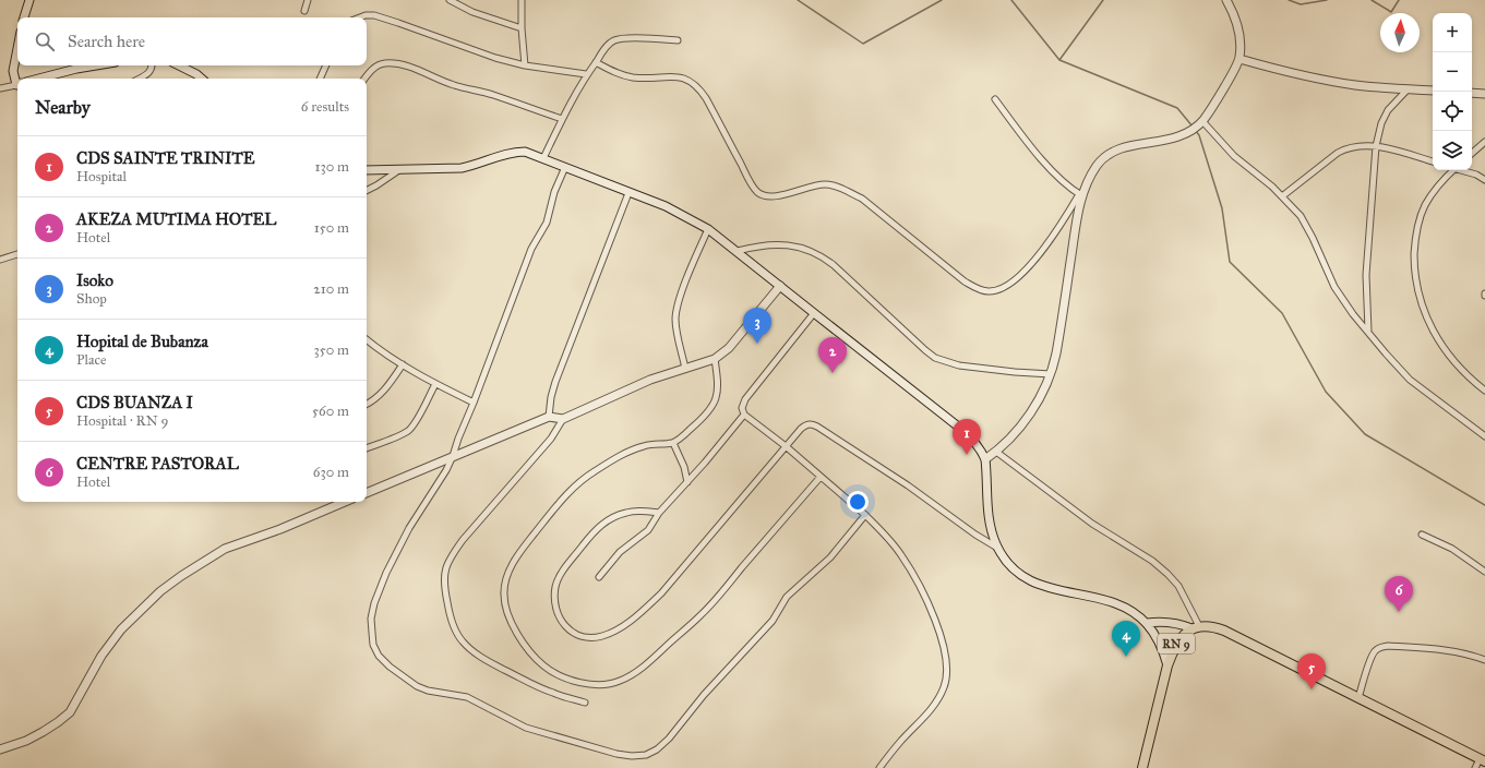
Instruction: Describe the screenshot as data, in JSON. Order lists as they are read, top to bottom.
{
  "streets": {
    "main road": ["RN 9"]
  },
  "north": "top",
  "page": {
    "map_buttons": ["+", "−"],
    "search": "Search here",
    "heading": ["Nearby", "6 results"],
    "list": [
      {
        "mark": "1",
        "name": "CDS SAINTE TRINITE",
        "note": "Hospital",
        "value": "130 m"
      },
      {
        "mark": "2",
        "name": "AKEZA MUTIMA HOTEL",
        "note": "Hotel",
        "value": "150 m"
      },
      {
        "mark": "3",
        "name": "Isoko",
        "note": "Shop",
        "value": "210 m"
      },
      {
        "mark": "4",
        "name": "Hopital de Bubanza",
        "note": "Place",
        "value": "350 m"
      },
      {
        "mark": "5",
        "name": "CDS BUANZA I",
        "note": "Hospital · RN 9",
        "value": "560 m"
      },
      {
        "mark": "6",
        "name": "CENTRE PASTORAL",
        "note": "Hotel",
        "value": "630 m"
      }
    ],
    "pins": [
      "3",
      "2",
      "1",
      "6",
      "4",
      "5"
    ]
  }
}
